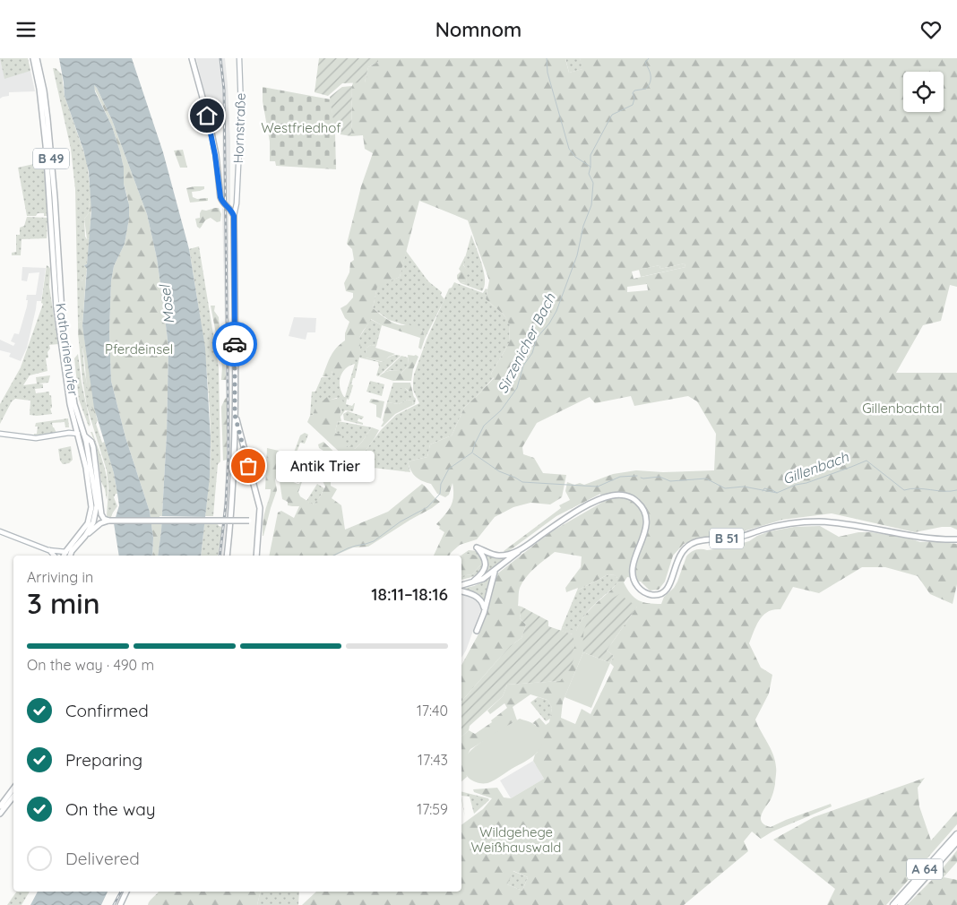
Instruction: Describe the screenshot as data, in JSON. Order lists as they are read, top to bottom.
{
  "streets": {
    "highway": ["A 64"],
    "main road": [
      "Hornstraße",
      "B 49",
      "Katharinenufer",
      "B 51"
    ]
  },
  "crossings": [
    ["B 49", "Katharinenufer"]
  ],
  "water": ["Mosel", "Sirzenicher Bach", "Gillenbach"],
  "parks": [
    "Westfriedhof",
    "Pferdeinsel",
    "Gillenbachtal",
    "Wildgehege Weißhauswald"
  ],
  "places": ["Antik Trier"],
  "page": {
    "header": "Nomnom",
    "bubble": "Antik Trier",
    "heading": ["3 min", "Arriving in", "18:11–18:16"],
    "bar": "On the way · 490 m",
    "list": [
      ["Confirmed", "17:40"],
      ["Preparing", "17:43"],
      ["On the way", "17:59"],
      "Delivered"
    ]
  }
}
